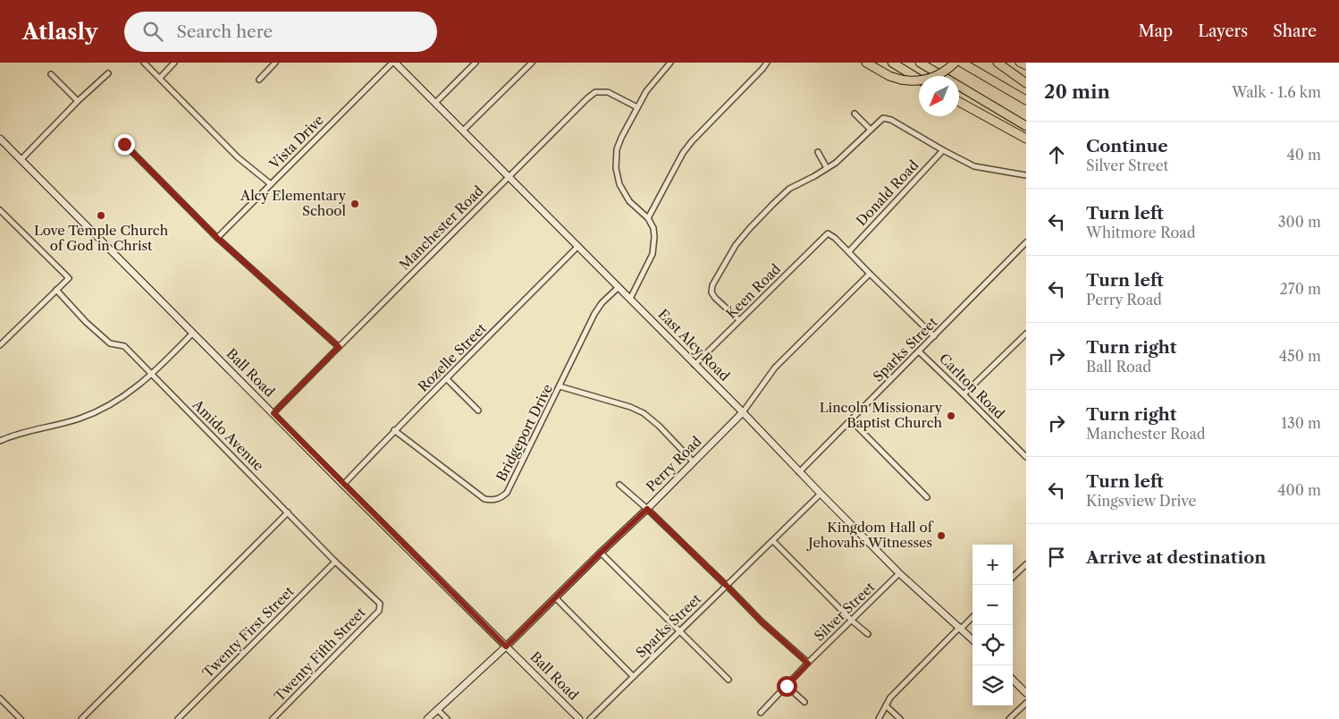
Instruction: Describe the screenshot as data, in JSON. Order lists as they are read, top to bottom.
{
  "streets": {
    "street": [
      "Vista Drive",
      "Donald Road",
      "Manchester Road",
      "Keen Road",
      "East Alcy Road",
      "Sparks Street",
      "Rozelle Street",
      "Ball Road",
      "Carlton Road",
      "Bridgeport Drive",
      "Amido Avenue",
      "Perry Road",
      "Silver Street",
      "Twenty First Street",
      "Twenty Fifth Street"
    ]
  },
  "crossings": [
    ["Vista Drive", "East Alcy Road"],
    ["Donald Road", "Carlton Road"],
    ["Manchester Road", "East Alcy Road"],
    ["Manchester Road", "Ball Road"],
    ["Keen Road", "East Alcy Road"],
    ["Keen Road", "Carlton Road"],
    ["East Alcy Road", "Sparks Street"],
    ["East Alcy Road", "Rozelle Street"],
    ["East Alcy Road", "Bridgeport Drive"],
    ["East Alcy Road", "Perry Road"],
    ["East Alcy Road", "Silver Street"],
    ["Sparks Street", "Carlton Road"],
    ["Rozelle Street", "Ball Road"],
    ["Rozelle Street", "Bridgeport Drive"],
    ["Ball Road", "Perry Road"],
    ["Carlton Road", "Perry Road"],
    ["Amido Avenue", "Twenty First Street"],
    ["Amido Avenue", "Twenty Fifth Street"]
  ],
  "places": [
    "Alcy Elementary School",
    "Love Temple Church of God in Christ",
    "Lincoln Missionary Baptist Church",
    "Kingdom Hall of Jehovahs Witnesses"
  ],
  "north": "bottom left",
  "page": {
    "header": "Atlasly",
    "search": "Search here",
    "nav": ["Map", "Layers", "Share"],
    "heading": ["20 min", "Walk · 1.6 km"],
    "list": [
      ["Continue", "Silver Street", "40 m"],
      ["Turn left", "Whitmore Road", "300 m"],
      ["Turn left", "Perry Road", "270 m"],
      ["Turn right", "Ball Road", "450 m"],
      ["Turn right", "Manchester Road", "130 m"],
      ["Turn left", "Kingsview Drive", "400 m"],
      "Arrive at destination"
    ],
    "map_buttons": ["+", "−"]
  }
}
